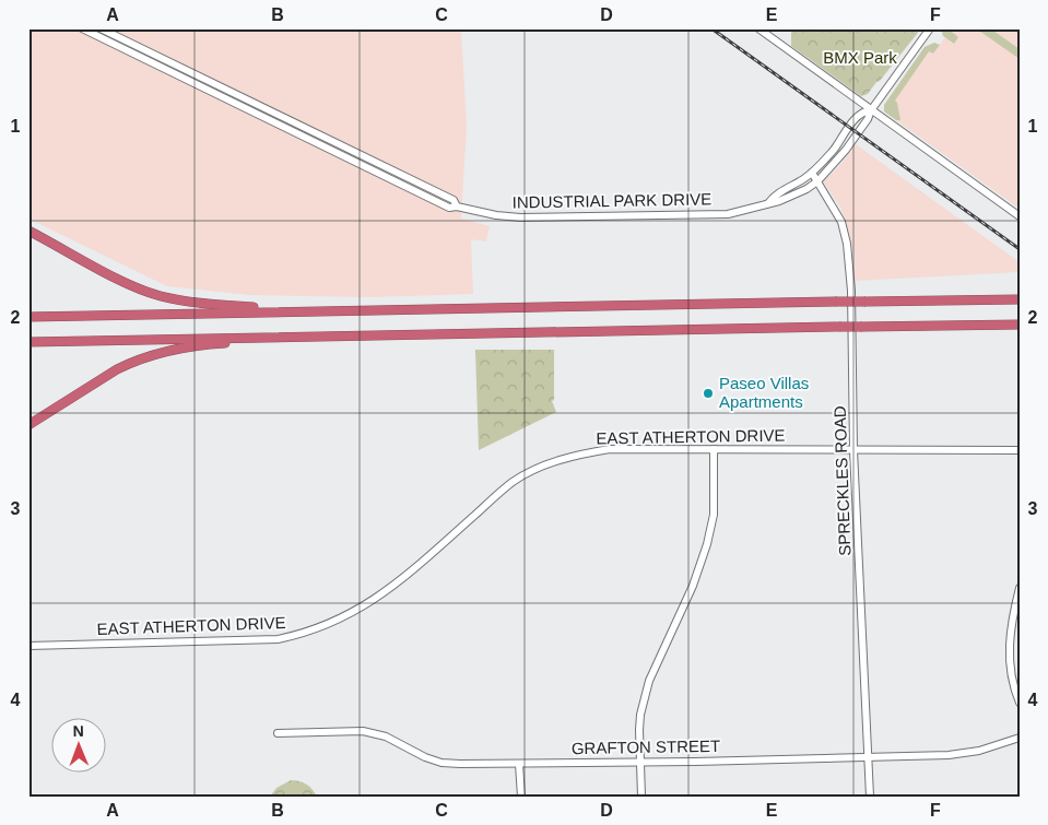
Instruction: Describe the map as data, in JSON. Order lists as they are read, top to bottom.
{
  "streets": {
    "street": [
      "INDUSTRIAL PARK DRIVE",
      "EAST ATHERTON DRIVE",
      "SPRECKLES ROAD",
      "GRAFTON STREET"
    ]
  },
  "crossings": [
    ["INDUSTRIAL PARK DRIVE", "SPRECKLES ROAD"],
    ["EAST ATHERTON DRIVE", "SPRECKLES ROAD"],
    ["SPRECKLES ROAD", "GRAFTON STREET"]
  ],
  "parks": ["BMX Park"],
  "places": ["Paseo Villas Apartments"],
  "north": "top",
  "grid": {
    "columns": [
      "A",
      "B",
      "C",
      "D",
      "E",
      "F"
    ],
    "rows": [
      "1",
      "2",
      "3",
      "4"
    ]
  }
}
